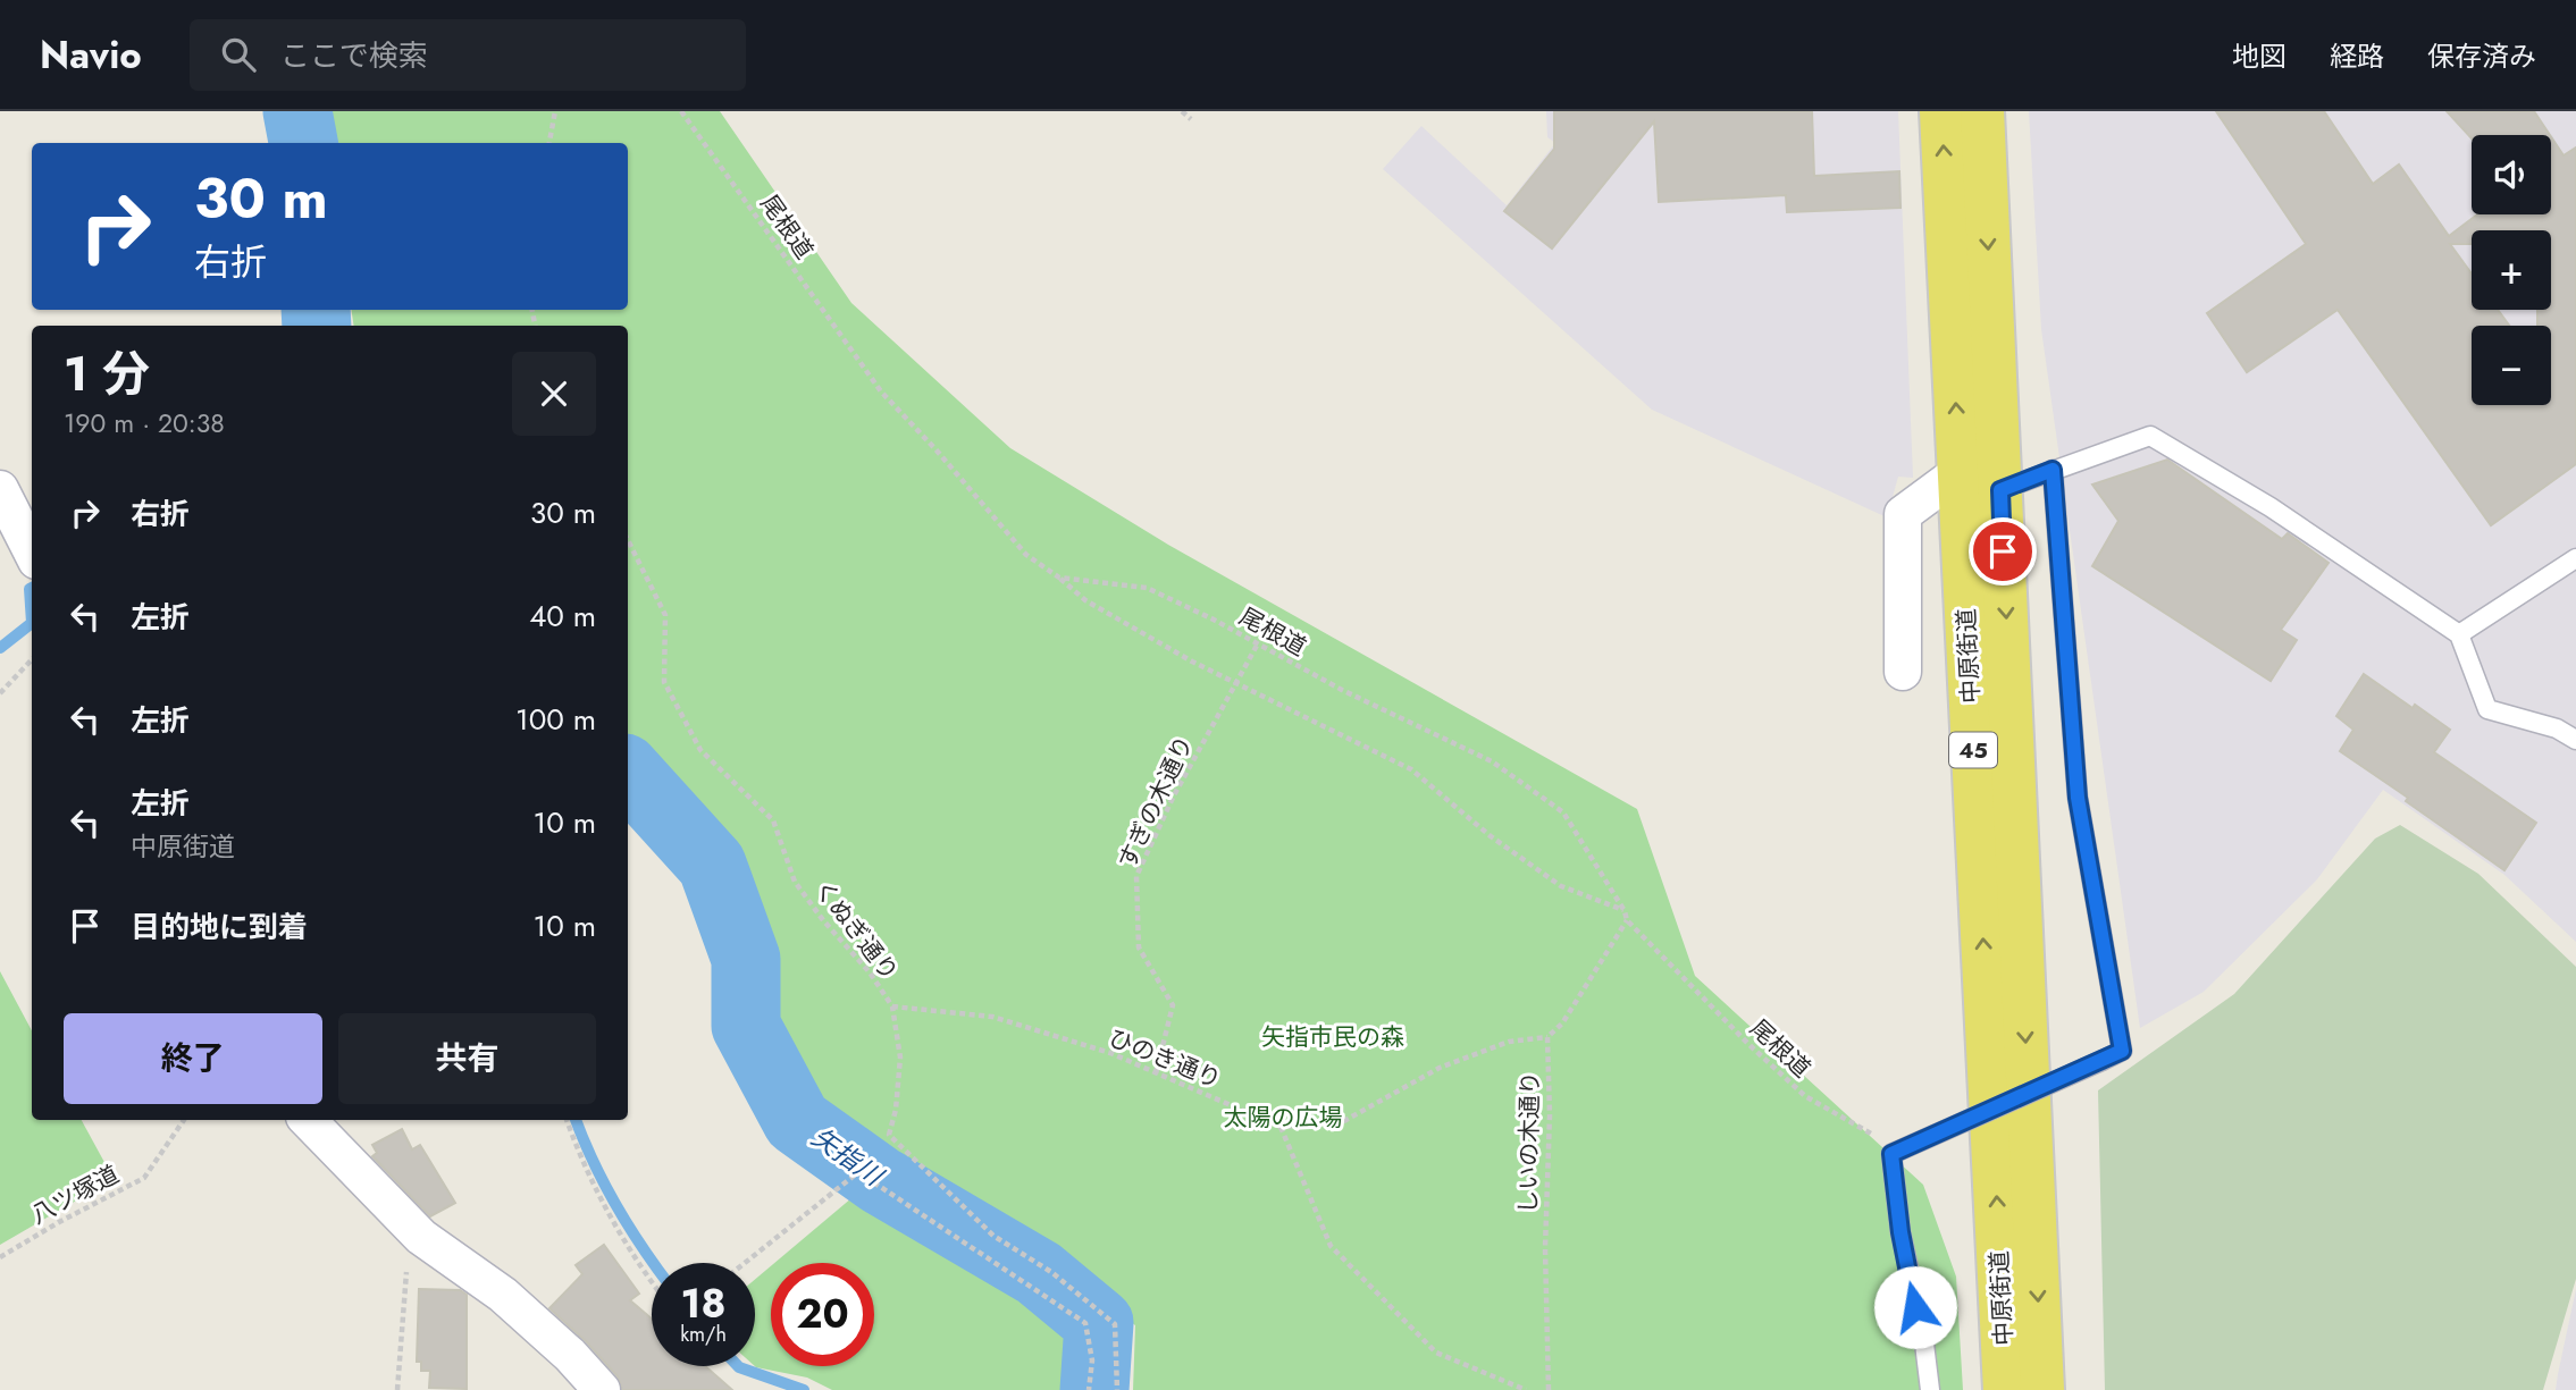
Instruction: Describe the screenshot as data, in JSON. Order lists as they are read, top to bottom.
{
  "streets": {
    "main road": ["中原街道", "45"],
    "path": [
      "尾根道",
      "すぎの木通り",
      "くぬぎ通り",
      "ひのき通り",
      "しいの木通り",
      "八ツ塚道"
    ]
  },
  "crossings": [
    ["尾根道", "すぎの木通り"],
    ["尾根道", "しいの木通り"],
    ["すぎの木通り", "ひのき通り"],
    ["くぬぎ通り", "ひのき通り"],
    ["ひのき通り", "しいの木通り"]
  ],
  "water": ["矢指川"],
  "parks": ["矢指市民の森", "太陽の広場"],
  "page": {
    "header": "Navio",
    "search": "ここで検索",
    "nav": ["地図", "経路", "保存済み"],
    "map_buttons": ["+", "−"],
    "turn": ["30 m", "右折"],
    "heading": ["1 分", "190 m · 20:38"],
    "list": [
      {
        "name": "右折",
        "value": "30 m"
      },
      {
        "name": "左折",
        "value": "40 m"
      },
      {
        "name": "左折",
        "value": "100 m"
      },
      {
        "name": "左折",
        "note": "中原街道",
        "value": "10 m"
      },
      {
        "name": "目的地に到着",
        "value": "10 m"
      }
    ],
    "buttons": ["終了", "共有"],
    "speed": "18 km/h",
    "limit": "20"
  }
}
